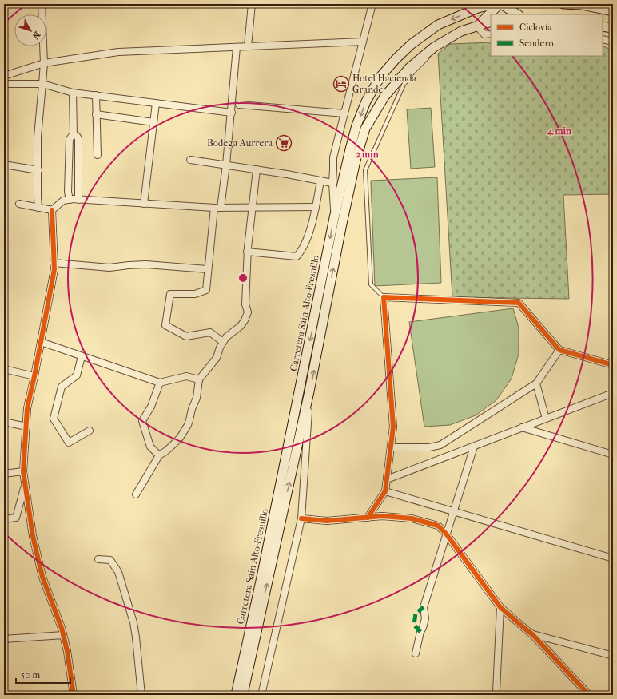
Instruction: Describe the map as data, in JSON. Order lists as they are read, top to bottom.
{
  "streets": {
    "main road": ["Carretera Sain Alto-Fresnillo"]
  },
  "places": {
    "hotel": ["Hotel Hacienda Grande"],
    "supermarket": ["Bodega Aurrera"]
  },
  "legend": ["Ciclovía", "Sendero"],
  "scale_bar": "50 m",
  "north": "bottom right",
  "rings": ["4 min", "2 min"]
}
